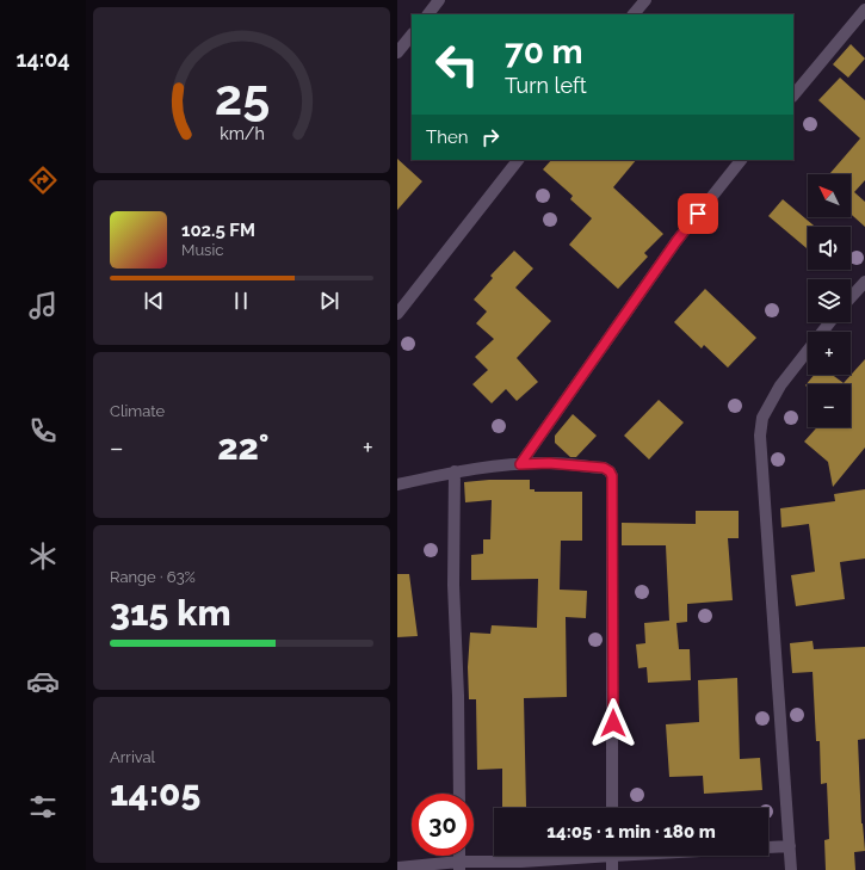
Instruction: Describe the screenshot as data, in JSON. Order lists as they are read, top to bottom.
{
  "north": "top left",
  "page": {
    "tabs": "14:04",
    "turn": ["70 m", "Turn left"],
    "then": "Then",
    "map_buttons": ["+", "−"],
    "song": ["102.5 FM", "Music"],
    "tile": [
      "Climate",
      ["Range · 63%", "315 km"],
      ["Arrival", "14:05"]
    ],
    "heat": ["−", "22°", "+"],
    "limit": "30",
    "trip": "14:05 · 1 min · 180 m",
    "gauge": ["25", "km/h"]
  }
}
